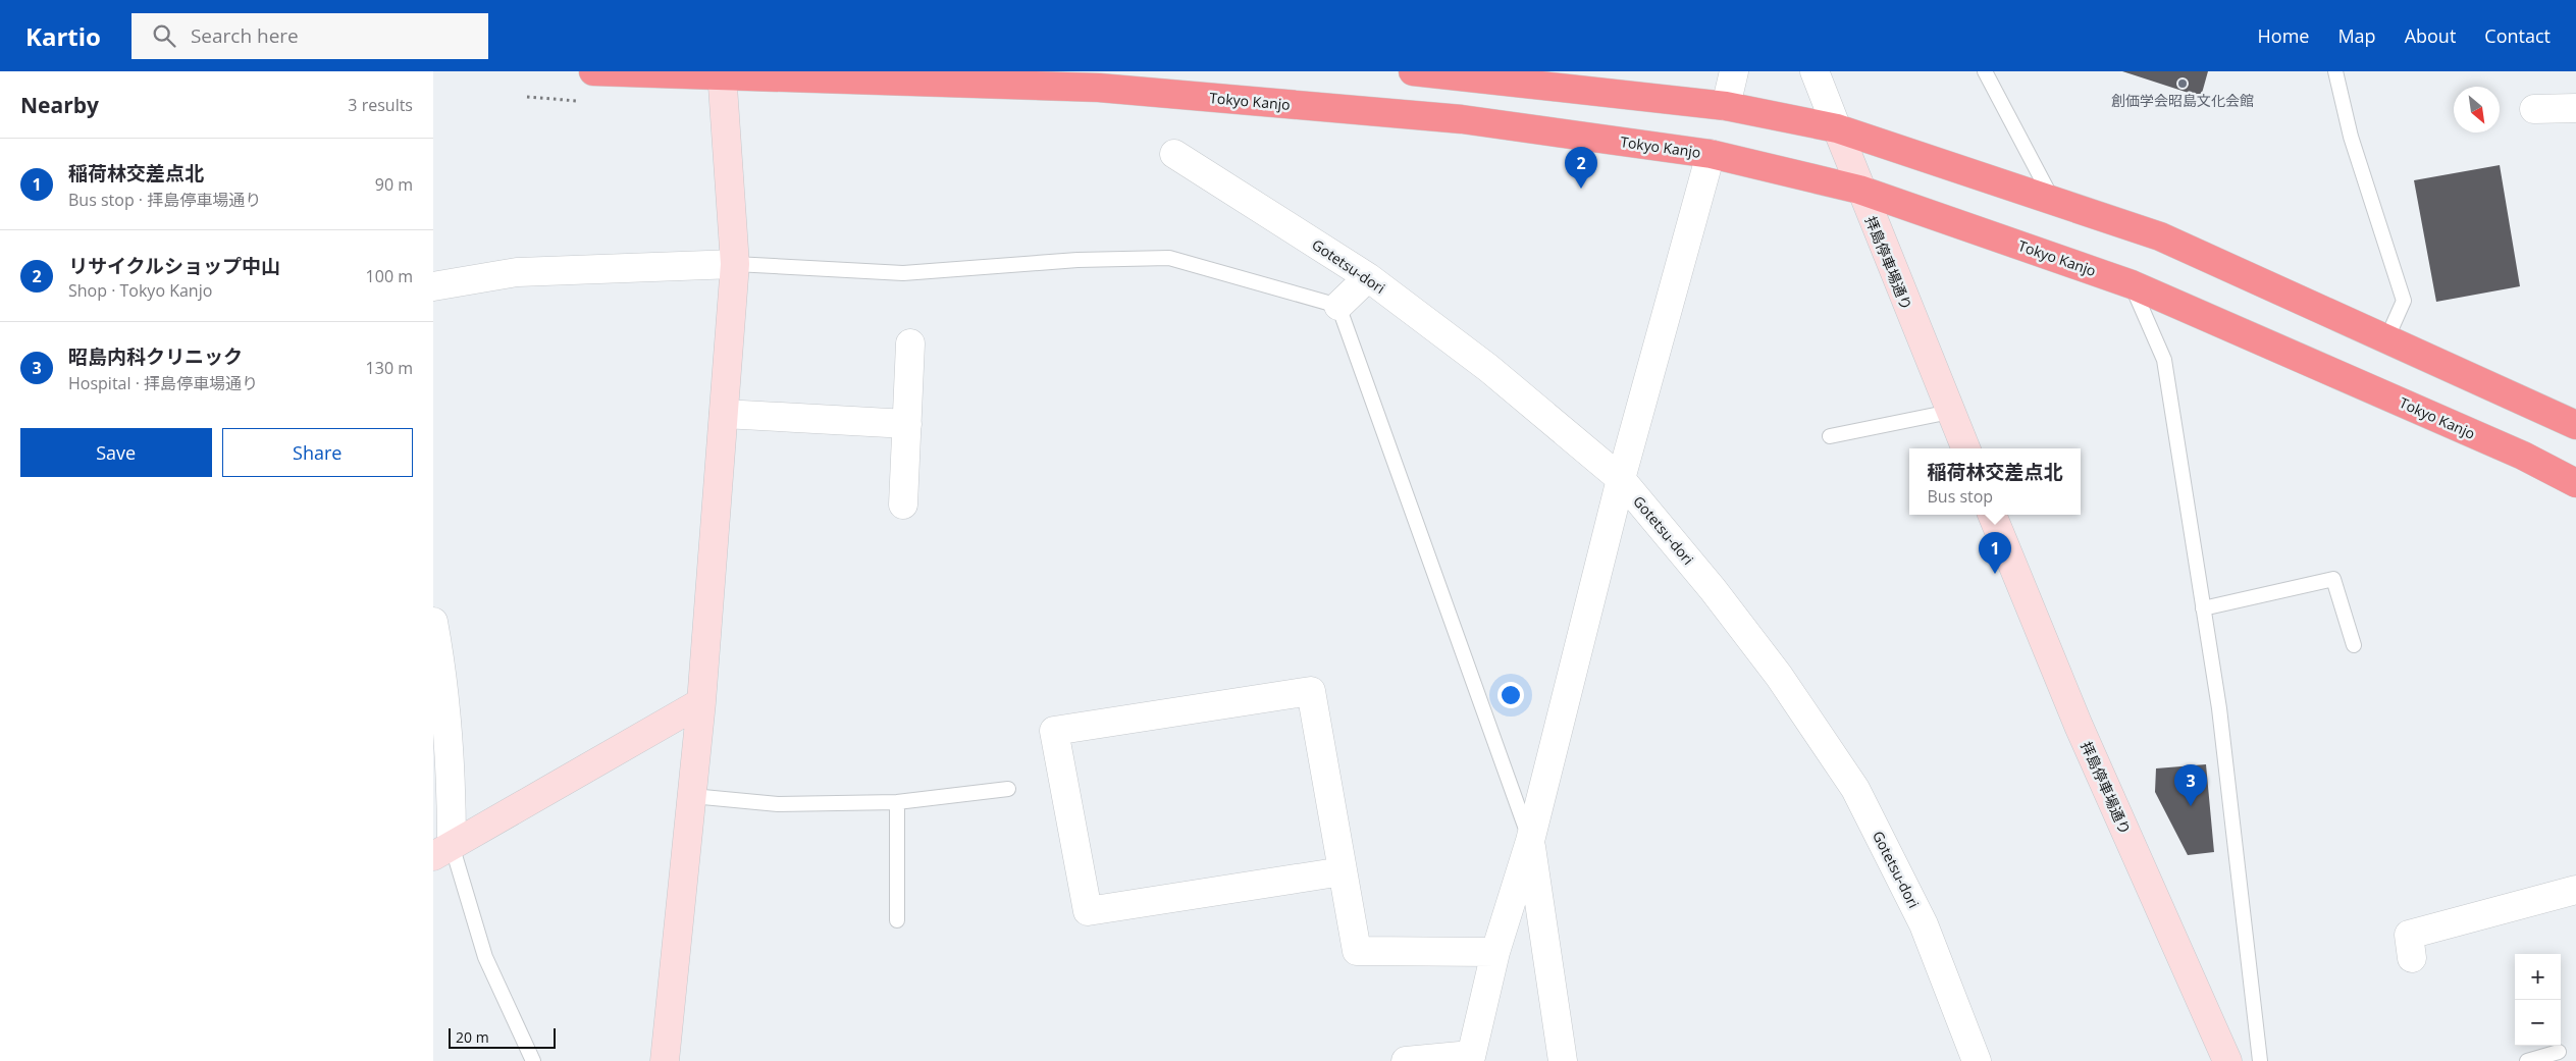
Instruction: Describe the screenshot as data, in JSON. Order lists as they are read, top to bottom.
{
  "streets": {
    "highway": ["Tokyo Kanjo"],
    "street": ["拝島停車場通り", "Gotetsu-dori"]
  },
  "crossings": [
    ["Tokyo Kanjo", "拝島停車場通り"]
  ],
  "places": ["創価学会昭島文化会館"],
  "scale_bar": "20 m",
  "north": "bottom right",
  "page": {
    "header": "Kartio",
    "search": "Search here",
    "nav": [
      "Home",
      "Map",
      "About",
      "Contact"
    ],
    "heading": ["Nearby", "3 results"],
    "list": [
      {
        "mark": "1",
        "name": "稲荷林交差点北",
        "note": "Bus stop · 拝島停車場通り",
        "value": "90 m"
      },
      {
        "mark": "2",
        "name": "リサイクルショップ中山",
        "note": "Shop · Tokyo Kanjo",
        "value": "100 m"
      },
      {
        "mark": "3",
        "name": "昭島内科クリニック",
        "note": "Hospital · 拝島停車場通り",
        "value": "130 m"
      }
    ],
    "pins": ["2", "1", "3"],
    "buttons": ["Save", "Share"],
    "popup": ["稲荷林交差点北", "Bus stop"],
    "map_buttons": ["+", "−"],
    "scale": "20 m"
  }
}
